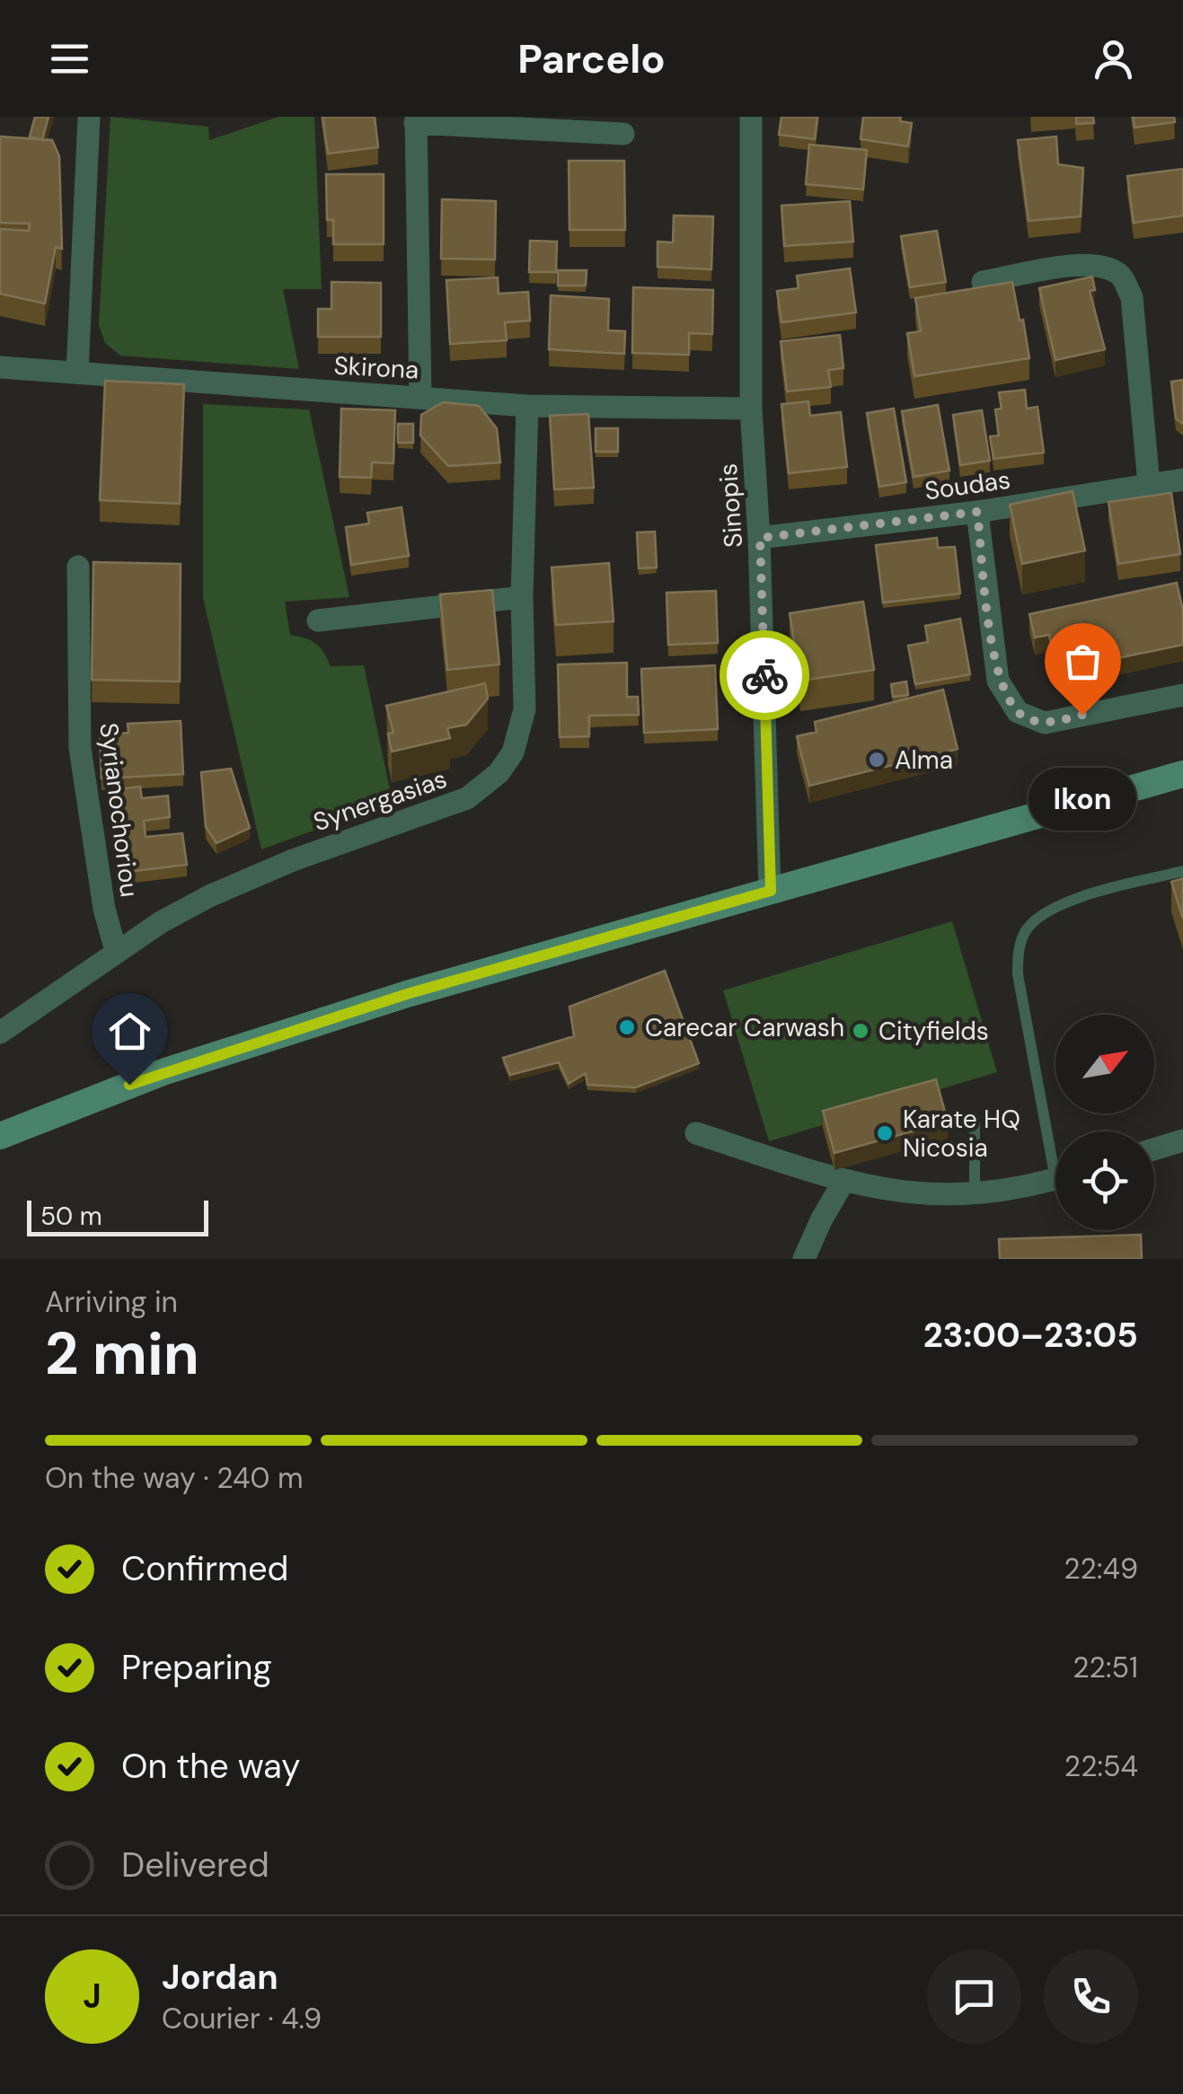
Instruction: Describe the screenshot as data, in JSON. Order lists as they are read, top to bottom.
{
  "streets": {
    "street": [
      "Skirona",
      "Soudas",
      "Sinopis",
      "Synergasias",
      "Syrianochoriou"
    ]
  },
  "crossings": [
    ["Skirona", "Sinopis"],
    ["Skirona", "Synergasias"],
    ["Soudas", "Sinopis"],
    ["Synergasias", "Syrianochoriou"]
  ],
  "places": [
    "Ikon",
    "Alma",
    "Carecar Carwash",
    "Cityfields",
    "Karate HQ Nicosia"
  ],
  "scale_bar": "50 m",
  "north": "top right",
  "page": {
    "header": "Parcelo",
    "bubble": "Ikon",
    "scale": "50 m",
    "heading": ["2 min", "Arriving in", "23:00–23:05"],
    "panel": ["Jordan", "Courier · 4.9"],
    "bar": "On the way · 240 m",
    "list": [
      ["Confirmed", "22:49"],
      ["Preparing", "22:51"],
      ["On the way", "22:54"],
      "Delivered"
    ],
    "round": "J"
  }
}
